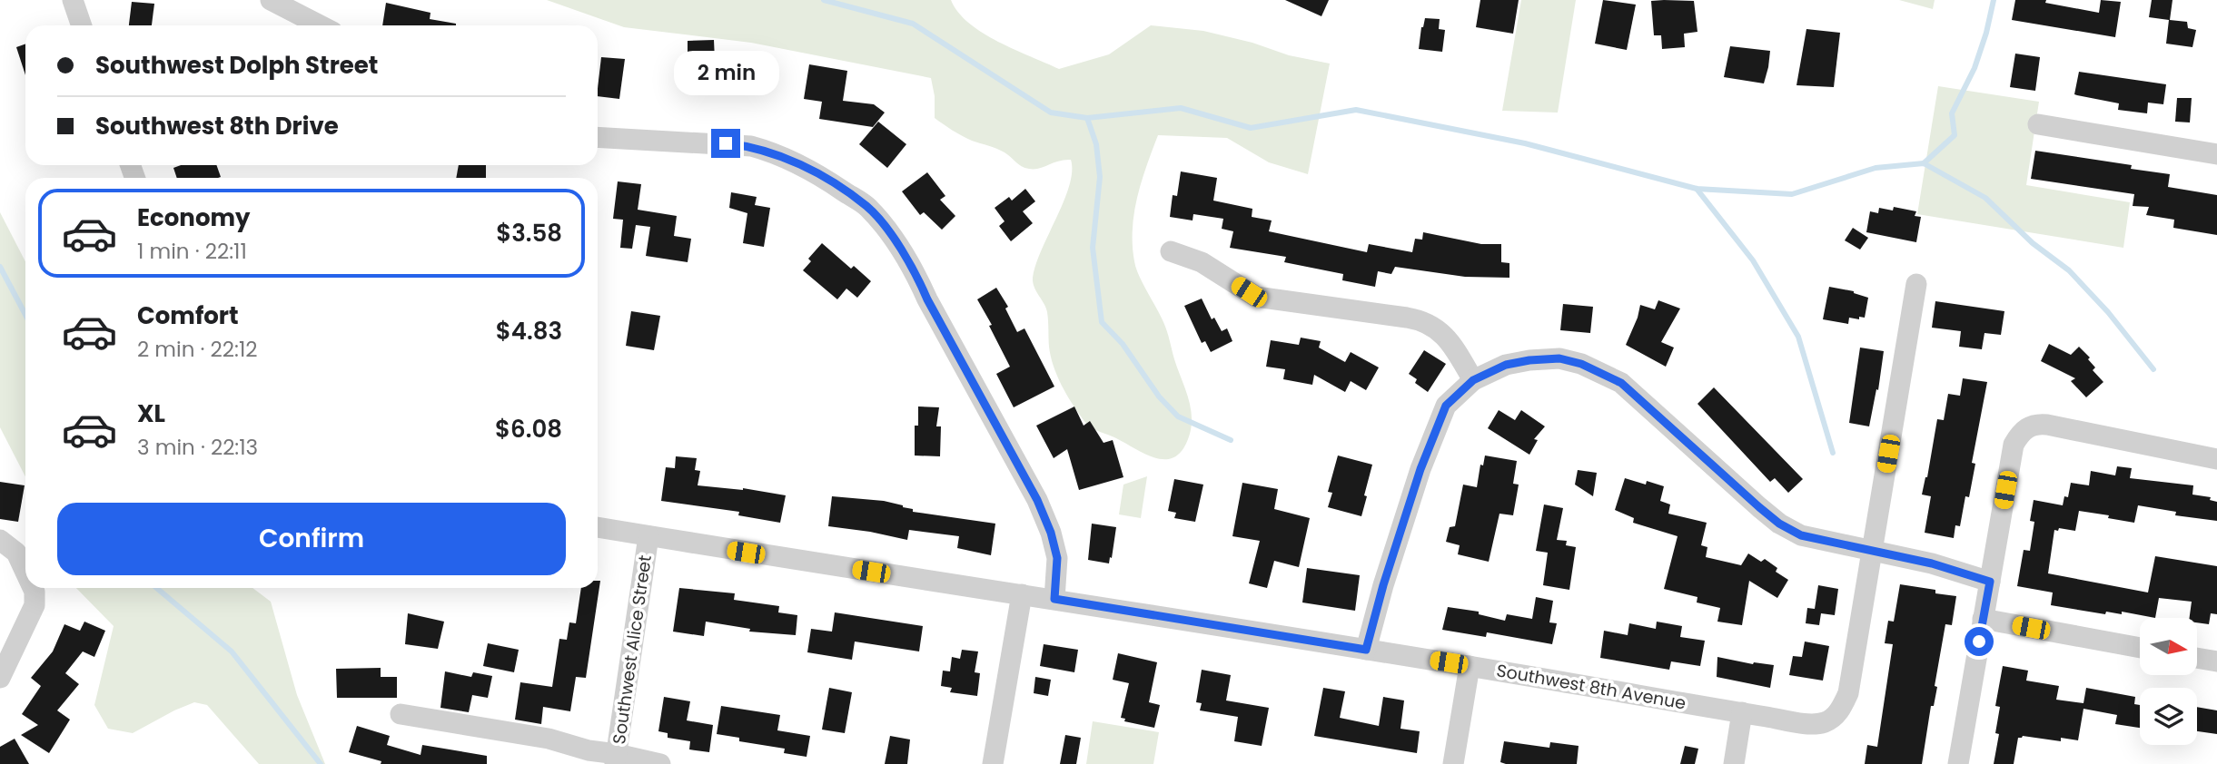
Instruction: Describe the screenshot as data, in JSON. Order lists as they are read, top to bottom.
{
  "streets": {
    "street": ["Southwest Alice Street", "Southwest 8th Avenue"]
  },
  "crossings": [
    ["Southwest Alice Street", "Southwest 8th Avenue"]
  ],
  "north": "right",
  "page": {
    "banner": ["Southwest Dolph Street", "Southwest 8th Drive"],
    "bubble": "2 min",
    "list": [
      {
        "name": "Economy",
        "note": "1 min · 22:11",
        "value": "$3.58"
      },
      {
        "name": "Comfort",
        "note": "2 min · 22:12",
        "value": "$4.83"
      },
      {
        "name": "XL",
        "note": "3 min · 22:13",
        "value": "$6.08"
      }
    ],
    "buttons": "Confirm"
  }
}
